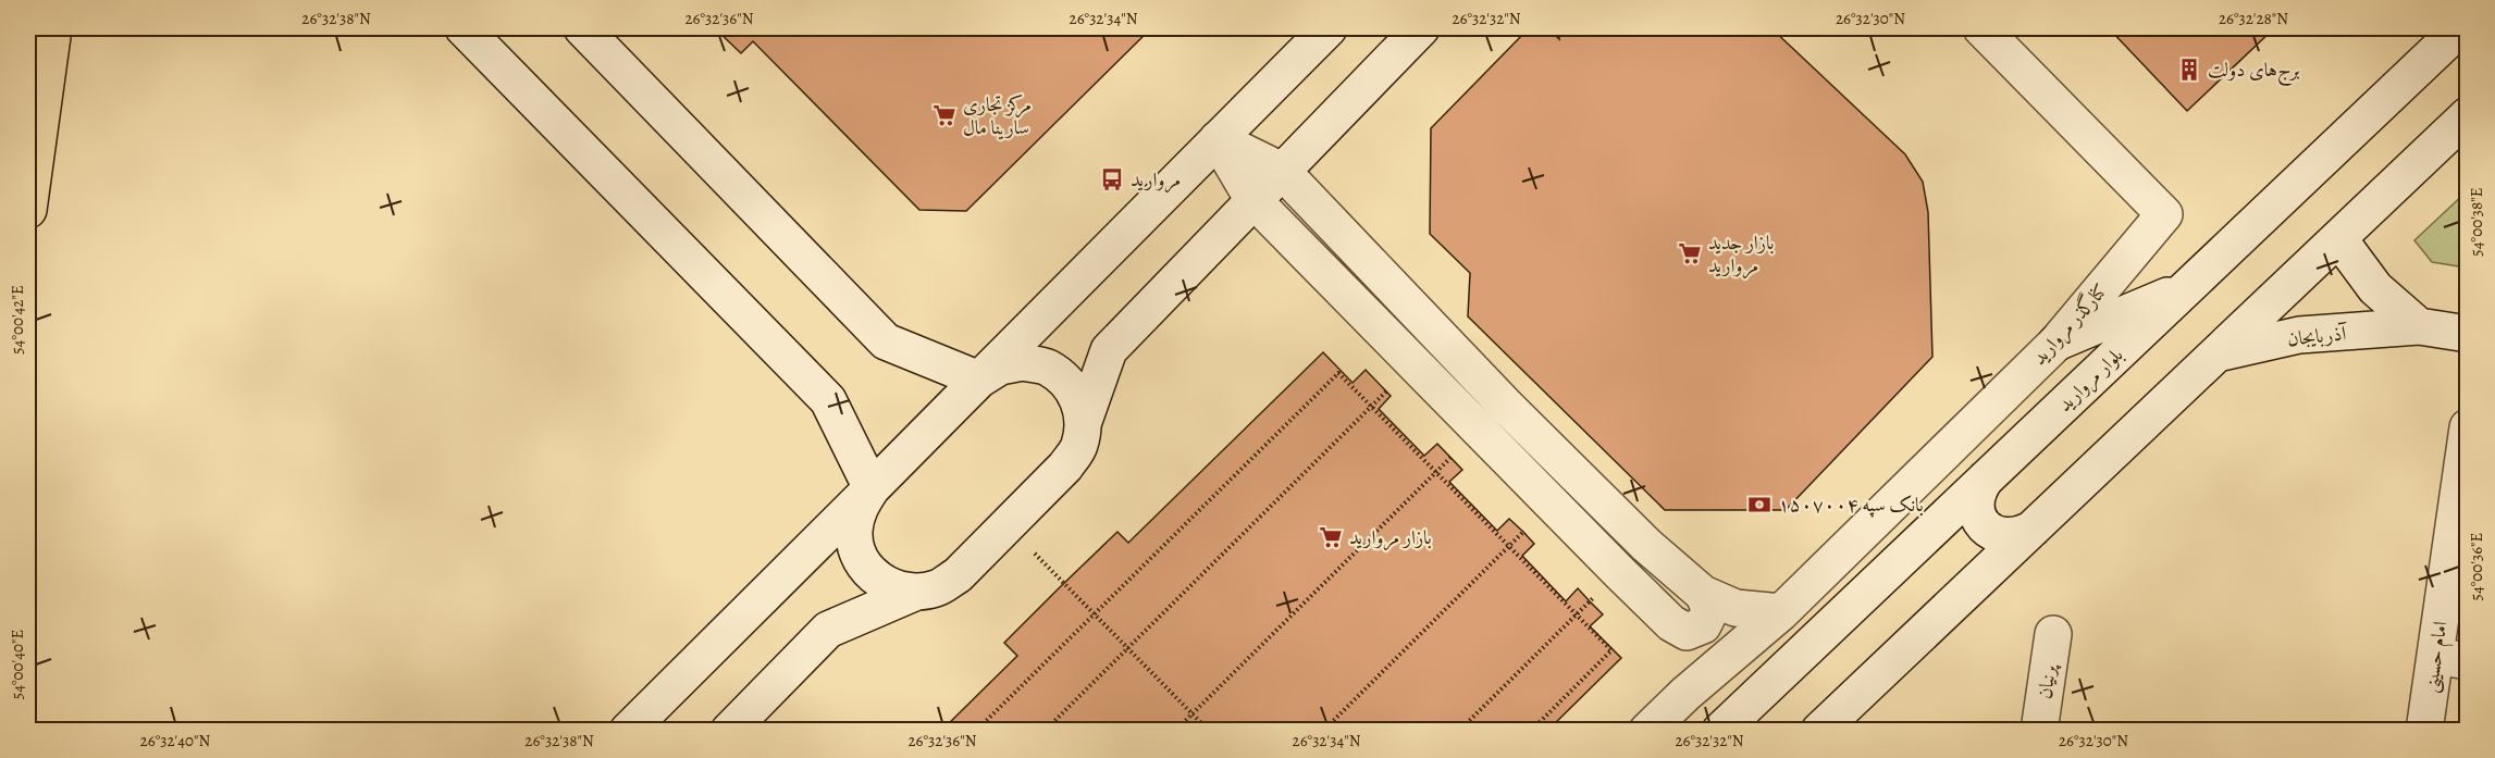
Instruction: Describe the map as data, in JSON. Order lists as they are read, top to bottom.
{
  "streets": {
    "street": [
      "کنارگذر مروارید",
      "آذربایجان",
      "بلوار مروارید",
      "امام حسینی",
      "پرنیان"
    ]
  },
  "places": {
    "building": ["برج‌های دولت"],
    "supermarket": ["مرکز تجاری سارینا مال", "بازار جدید مروارید", "بازار مروارید"],
    "bus stop": ["مروارید"],
    "bank": ["بانک سپه ۱۵۰۷۰۰۴"]
  },
  "coordinates": [
    "26°32'38\"N",
    "26°32'36\"N",
    "26°32'34\"N",
    "26°32'32\"N",
    "26°32'30\"N",
    "26°32'28\"N",
    "54°00'38\"E",
    "54°00'42\"E",
    "54°00'36\"E",
    "54°00'40\"E",
    "26°32'40\"N"
  ]
}
